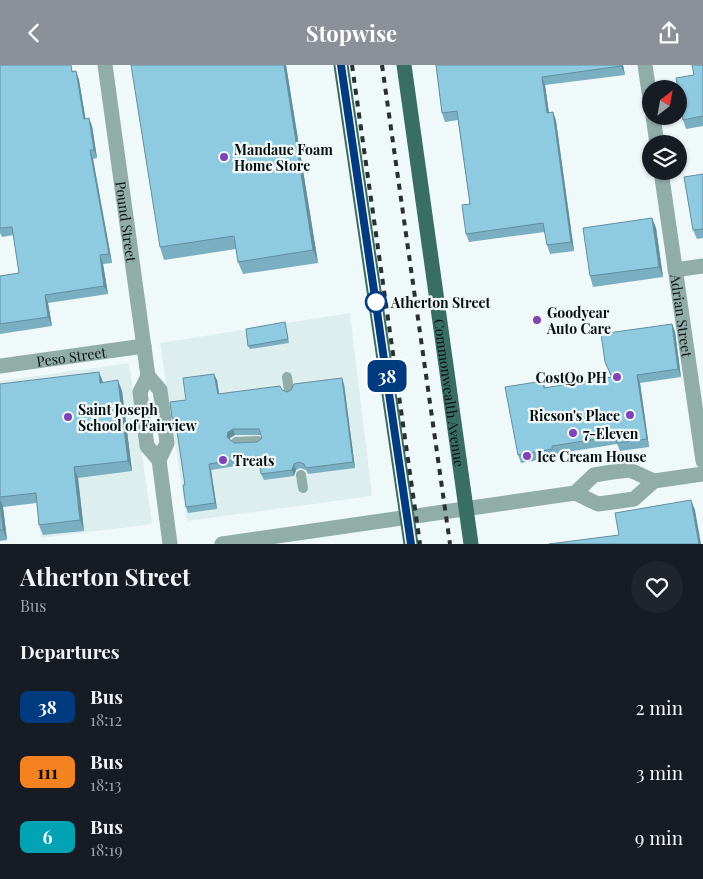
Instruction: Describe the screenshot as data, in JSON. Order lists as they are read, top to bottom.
{
  "streets": {
    "main road": ["Commonwealth Avenue"],
    "street": ["Pound Street", "Adrian Street", "Peso Street"]
  },
  "crossings": [
    ["Pound Street", "Peso Street"]
  ],
  "places": [
    "Mandaue Foam Home Store",
    "Atherton Street",
    "Goodyear Auto Care",
    "CostQo PH",
    "Ricson's Place",
    "Saint Joseph School of Fairview",
    "7-Eleven",
    "Ice Cream House",
    "Treats"
  ],
  "lines": ["bus line 38"],
  "north": "top right",
  "page": {
    "header": "Stopwise",
    "on_map": "38",
    "heading": [
      ["Atherton Street", "Bus"],
      "Departures"
    ],
    "list": [
      {
        "mark": "38",
        "name": "Bus",
        "note": "18:12",
        "value": "2 min"
      },
      {
        "mark": "111",
        "name": "Bus",
        "note": "18:13",
        "value": "3 min"
      },
      {
        "mark": "6",
        "name": "Bus",
        "note": "18:19",
        "value": "9 min"
      }
    ]
  }
}
